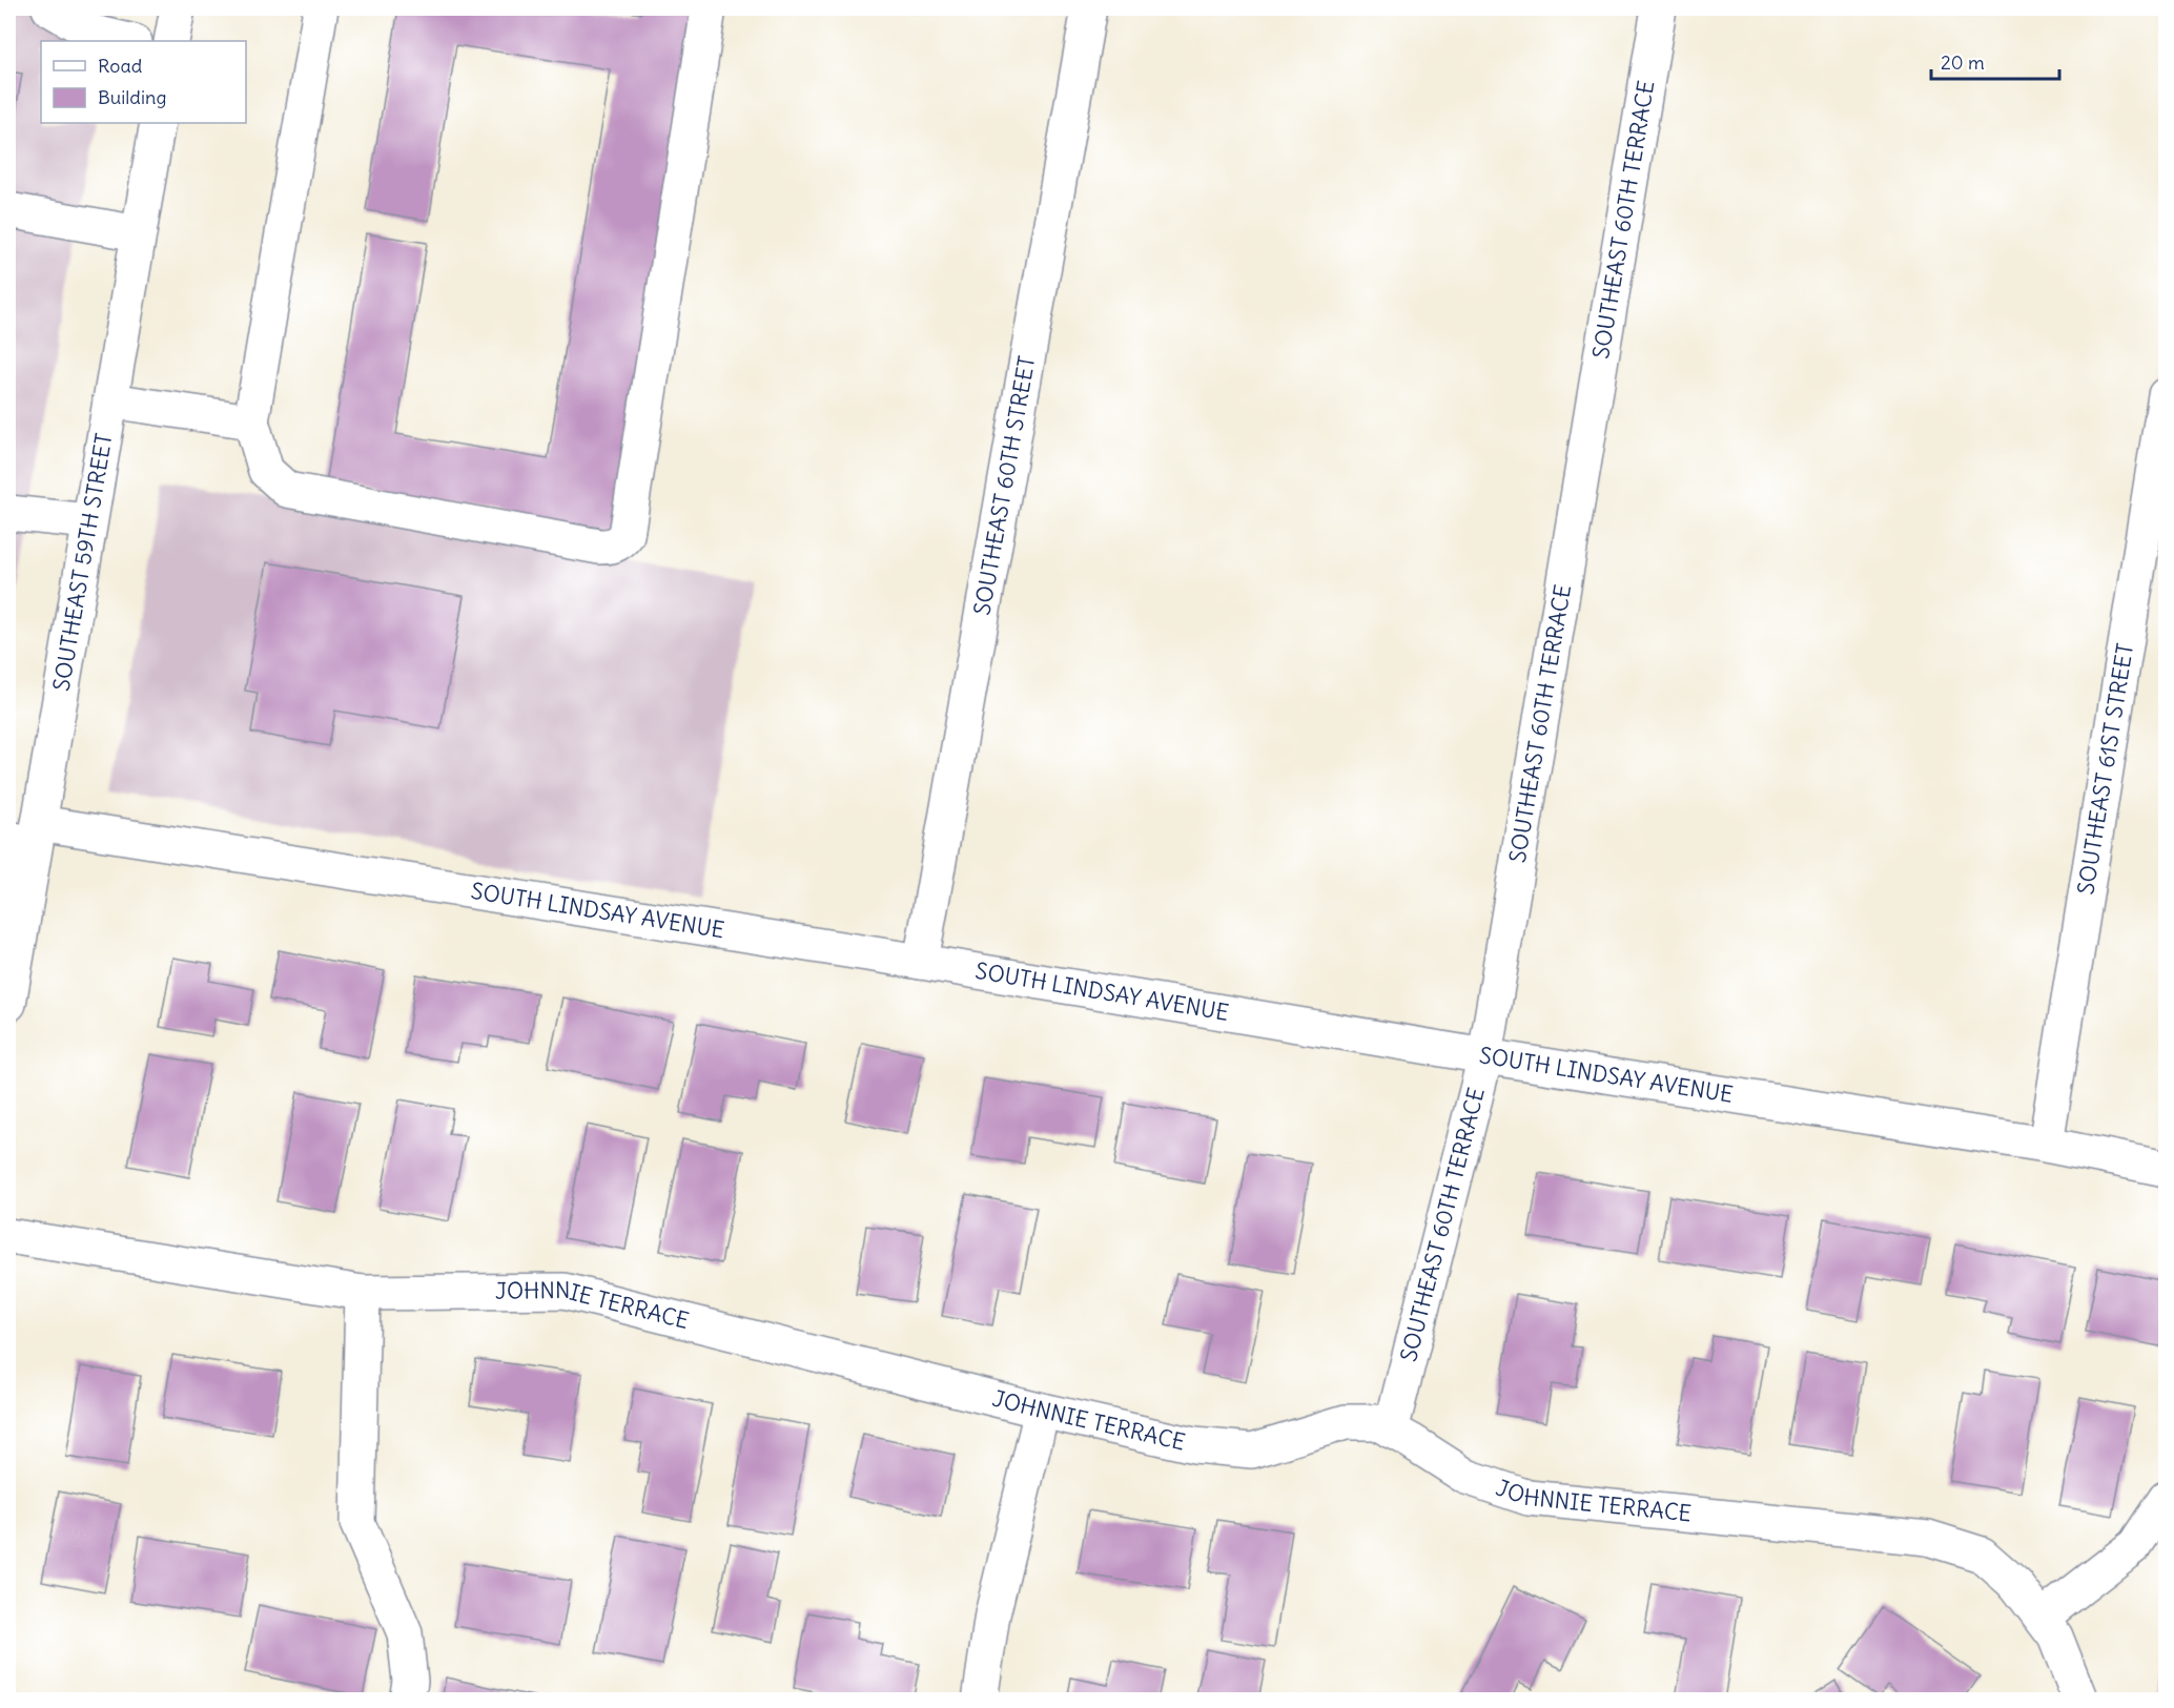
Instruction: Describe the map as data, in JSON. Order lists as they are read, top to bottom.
{
  "streets": {
    "street": [
      "SOUTHEAST 60TH TERRACE",
      "SOUTHEAST 60TH STREET",
      "SOUTHEAST 59TH STREET",
      "SOUTHEAST 61ST STREET",
      "SOUTH LINDSAY AVENUE",
      "JOHNNIE TERRACE"
    ]
  },
  "crossings": [
    ["SOUTHEAST 60TH TERRACE", "SOUTH LINDSAY AVENUE"],
    ["SOUTHEAST 60TH TERRACE", "JOHNNIE TERRACE"],
    ["SOUTHEAST 60TH STREET", "SOUTH LINDSAY AVENUE"],
    ["SOUTHEAST 59TH STREET", "SOUTH LINDSAY AVENUE"],
    ["SOUTHEAST 61ST STREET", "SOUTH LINDSAY AVENUE"]
  ],
  "legend": ["Road", "Building"],
  "scale_bar": "20 m"
}
